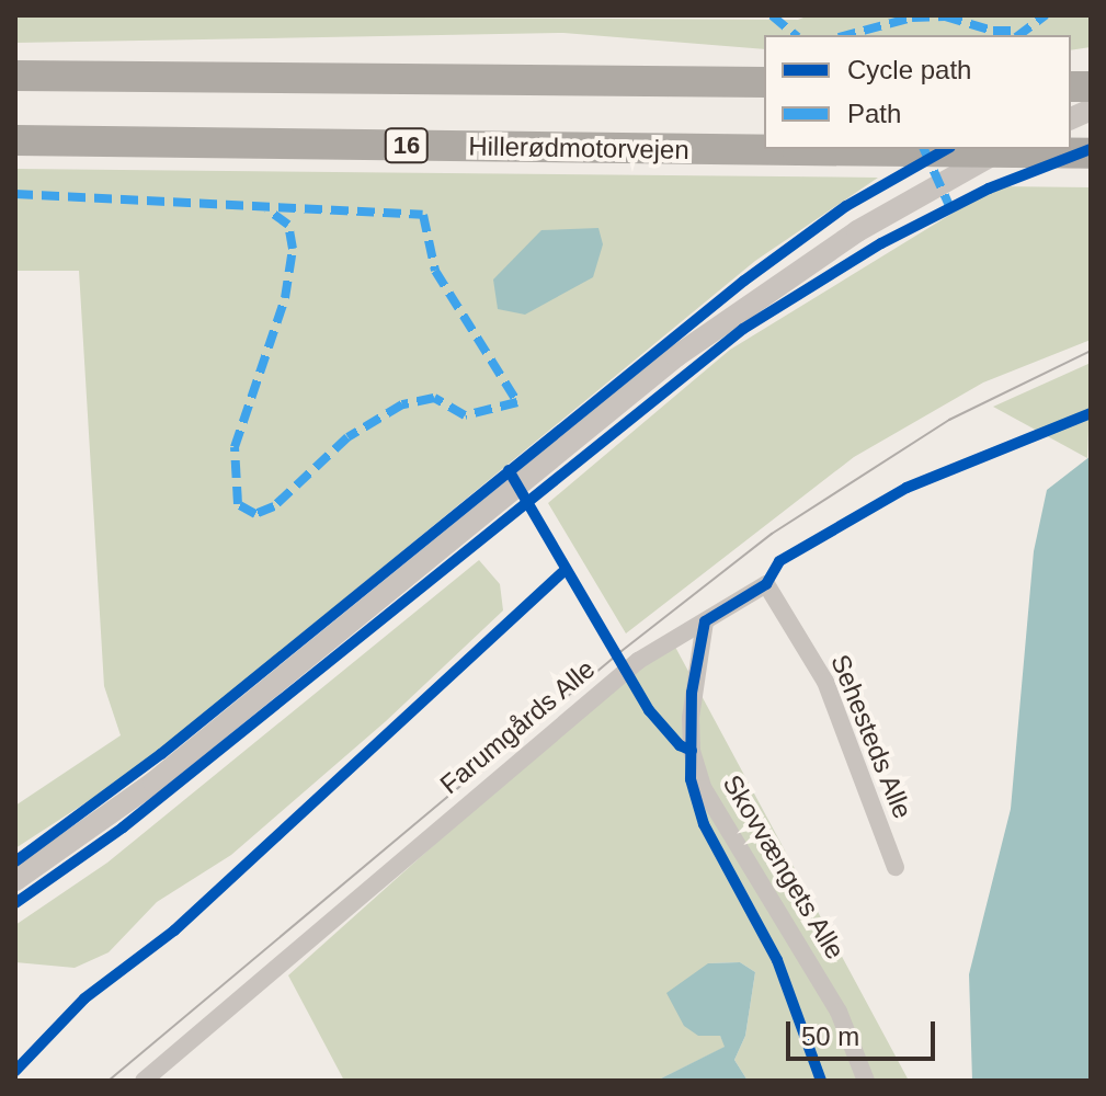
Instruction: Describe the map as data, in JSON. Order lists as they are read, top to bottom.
{
  "streets": {
    "highway": ["16", "Hillerødmotorvejen"],
    "street": ["Farumgårds Alle", "Sehesteds Alle", "Skovvængets Alle"]
  },
  "crossings": [
    ["Farumgårds Alle", "Sehesteds Alle"],
    ["Farumgårds Alle", "Skovvængets Alle"]
  ],
  "legend": ["Cycle path", "Path"],
  "scale_bar": "50 m"
}
